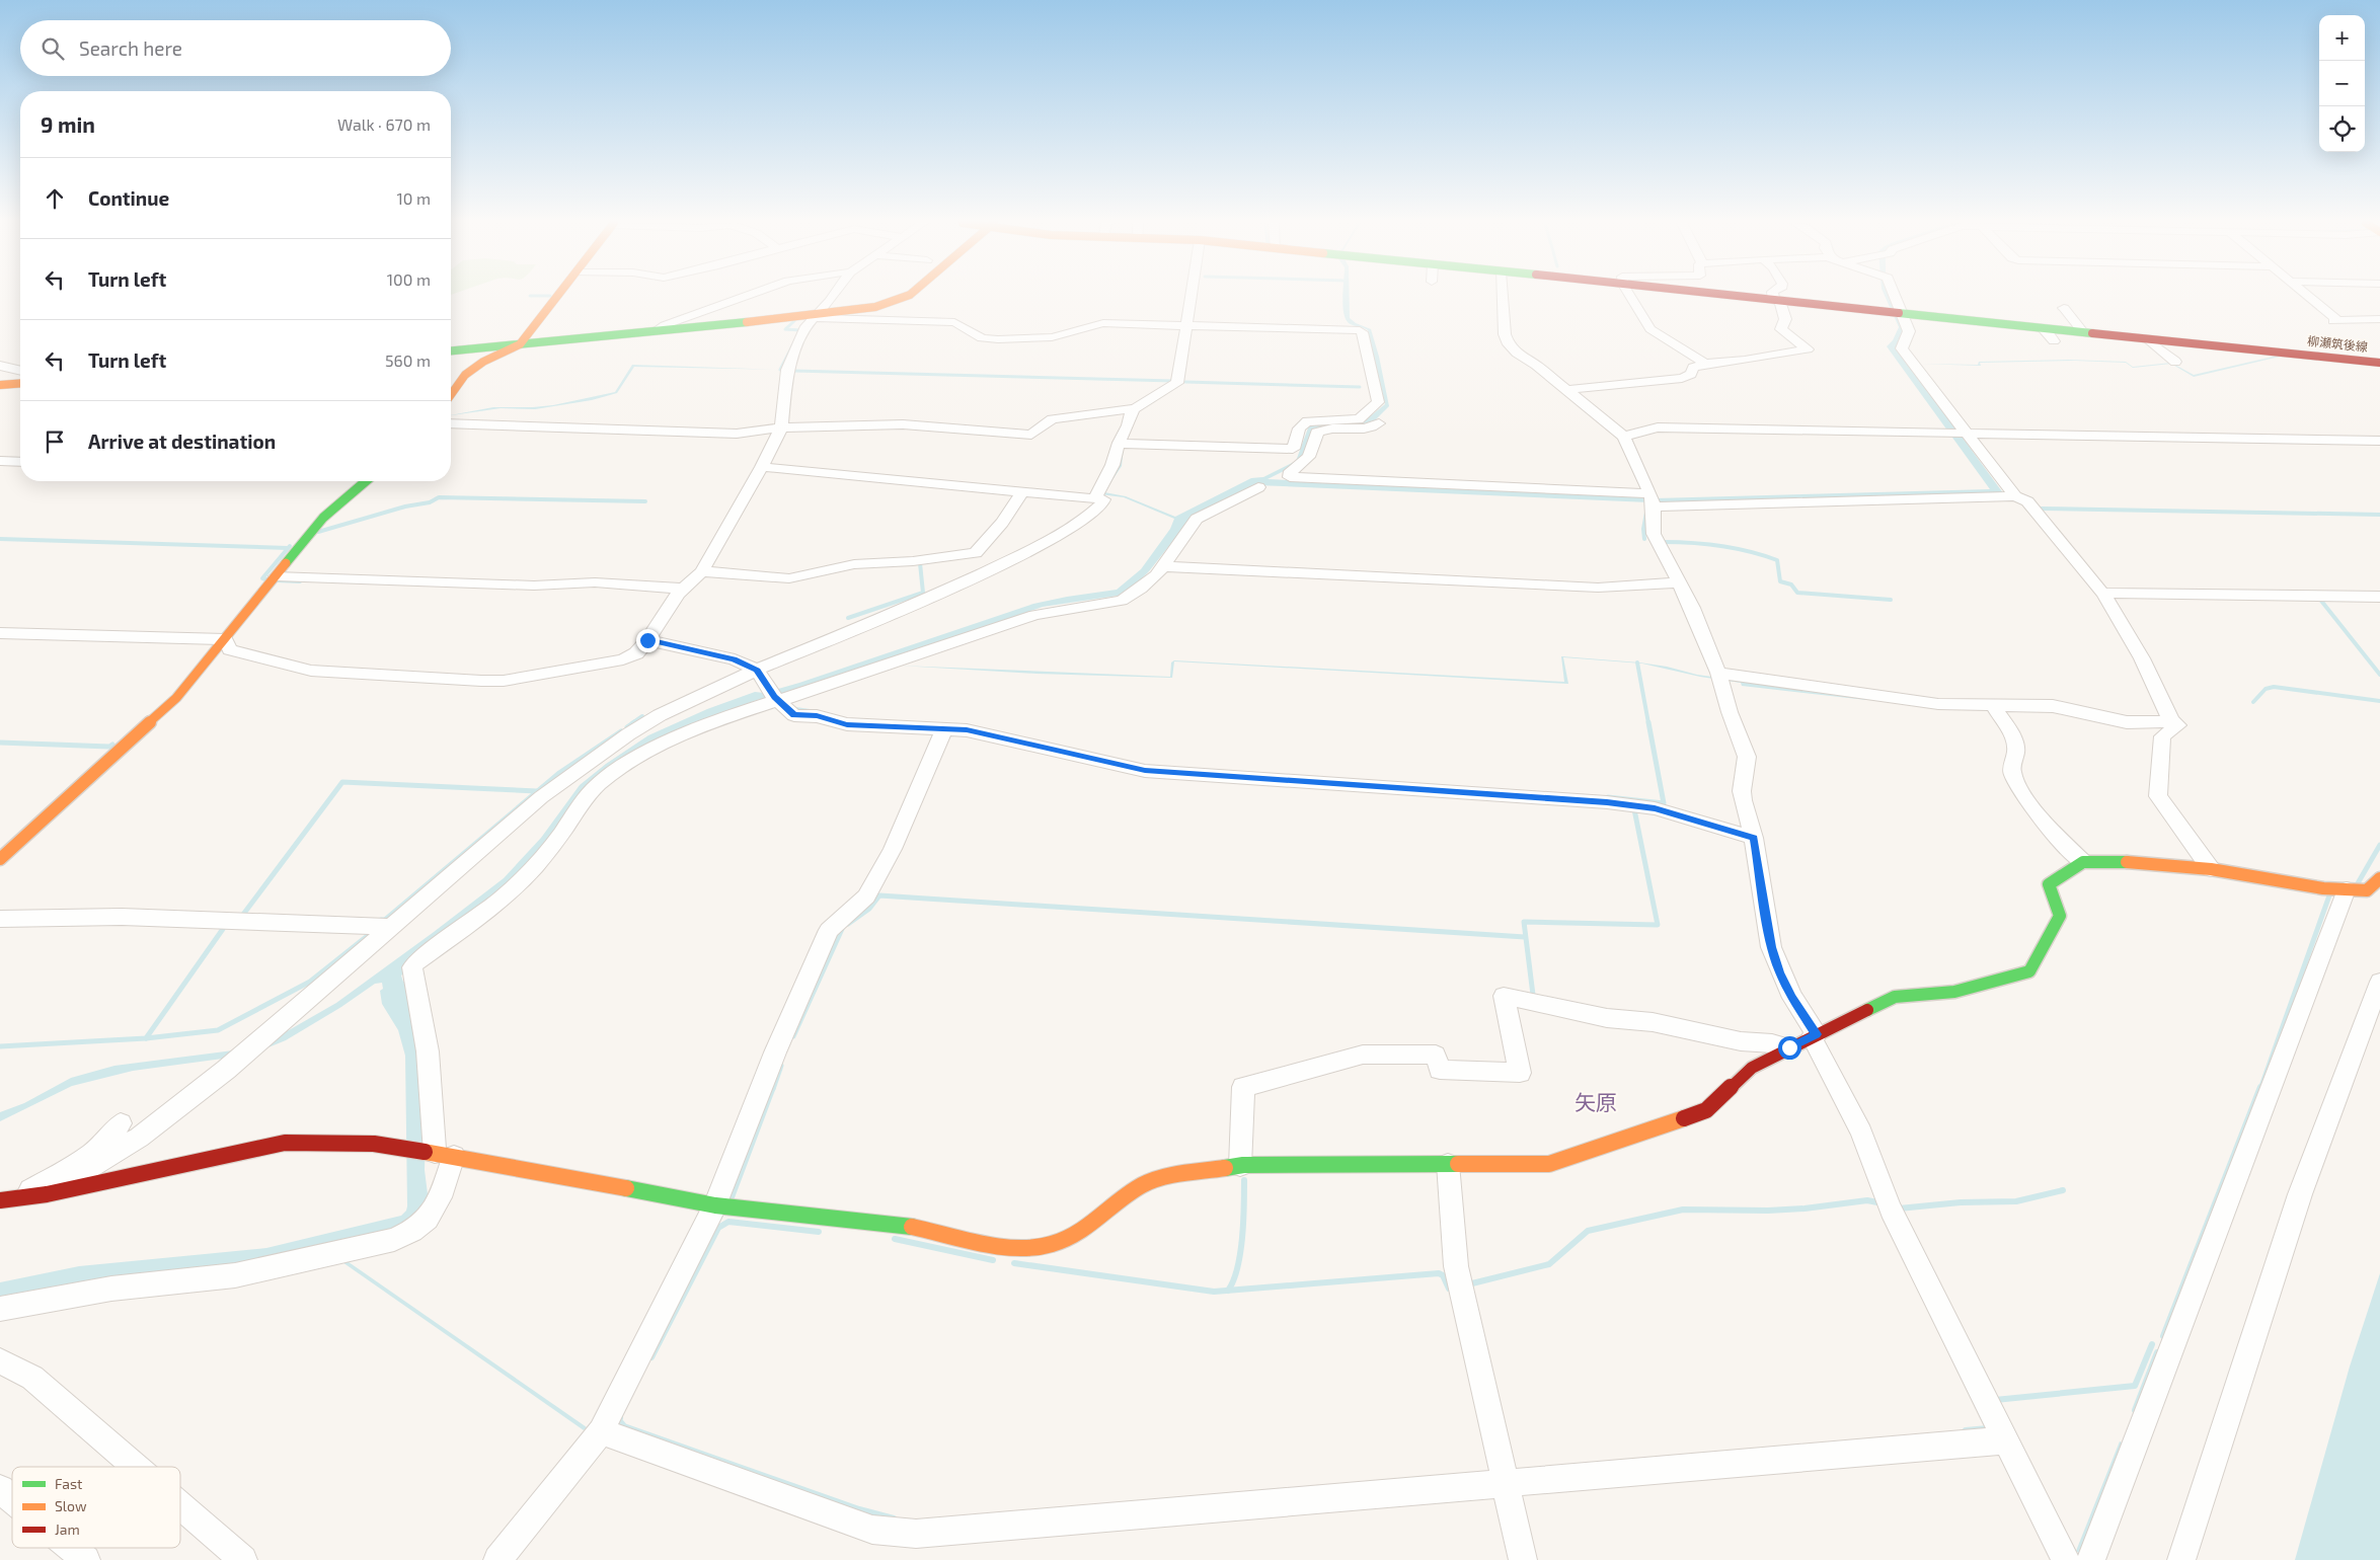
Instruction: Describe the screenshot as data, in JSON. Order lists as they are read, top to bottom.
{
  "streets": {
    "street": ["柳瀬筑後線"]
  },
  "districts": ["矢原"],
  "legend": ["Fast", "Slow", "Jam"],
  "page": {
    "map_buttons": ["+", "−"],
    "search": "Search here",
    "heading": ["9 min", "Walk · 670 m"],
    "list": [
      ["Continue", "10 m"],
      ["Turn left", "100 m"],
      ["Turn left", "560 m"],
      "Arrive at destination"
    ]
  }
}
